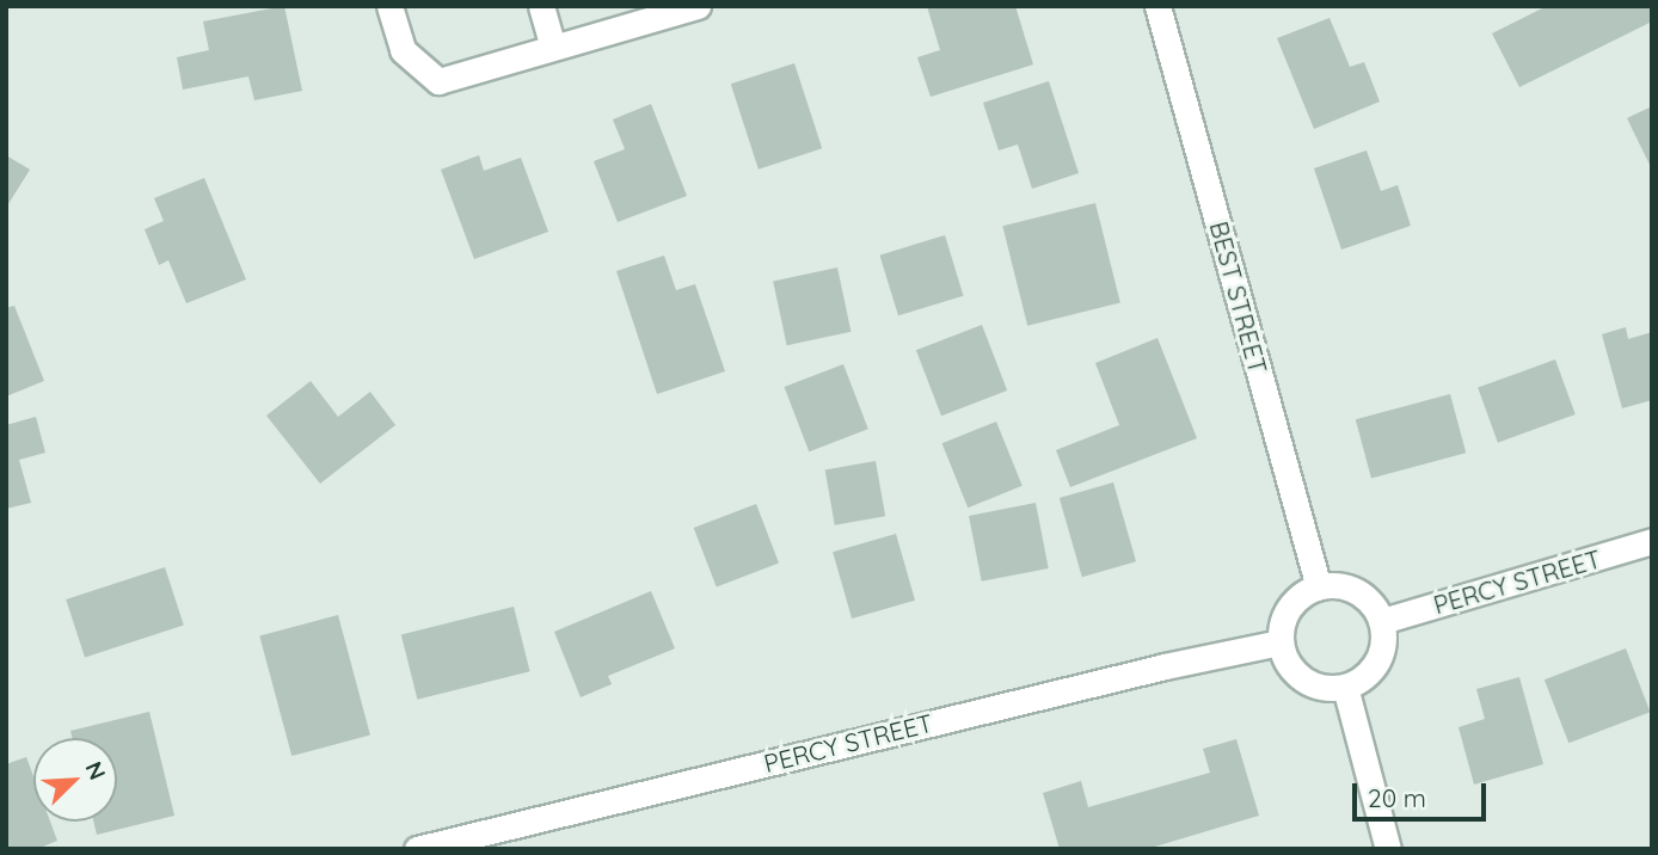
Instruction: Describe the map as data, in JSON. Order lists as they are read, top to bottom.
{
  "streets": {
    "street": ["BEST STREET", "PERCY STREET"]
  },
  "crossings": [
    ["BEST STREET", "PERCY STREET"]
  ],
  "scale_bar": "20 m",
  "north": "top right"
}
